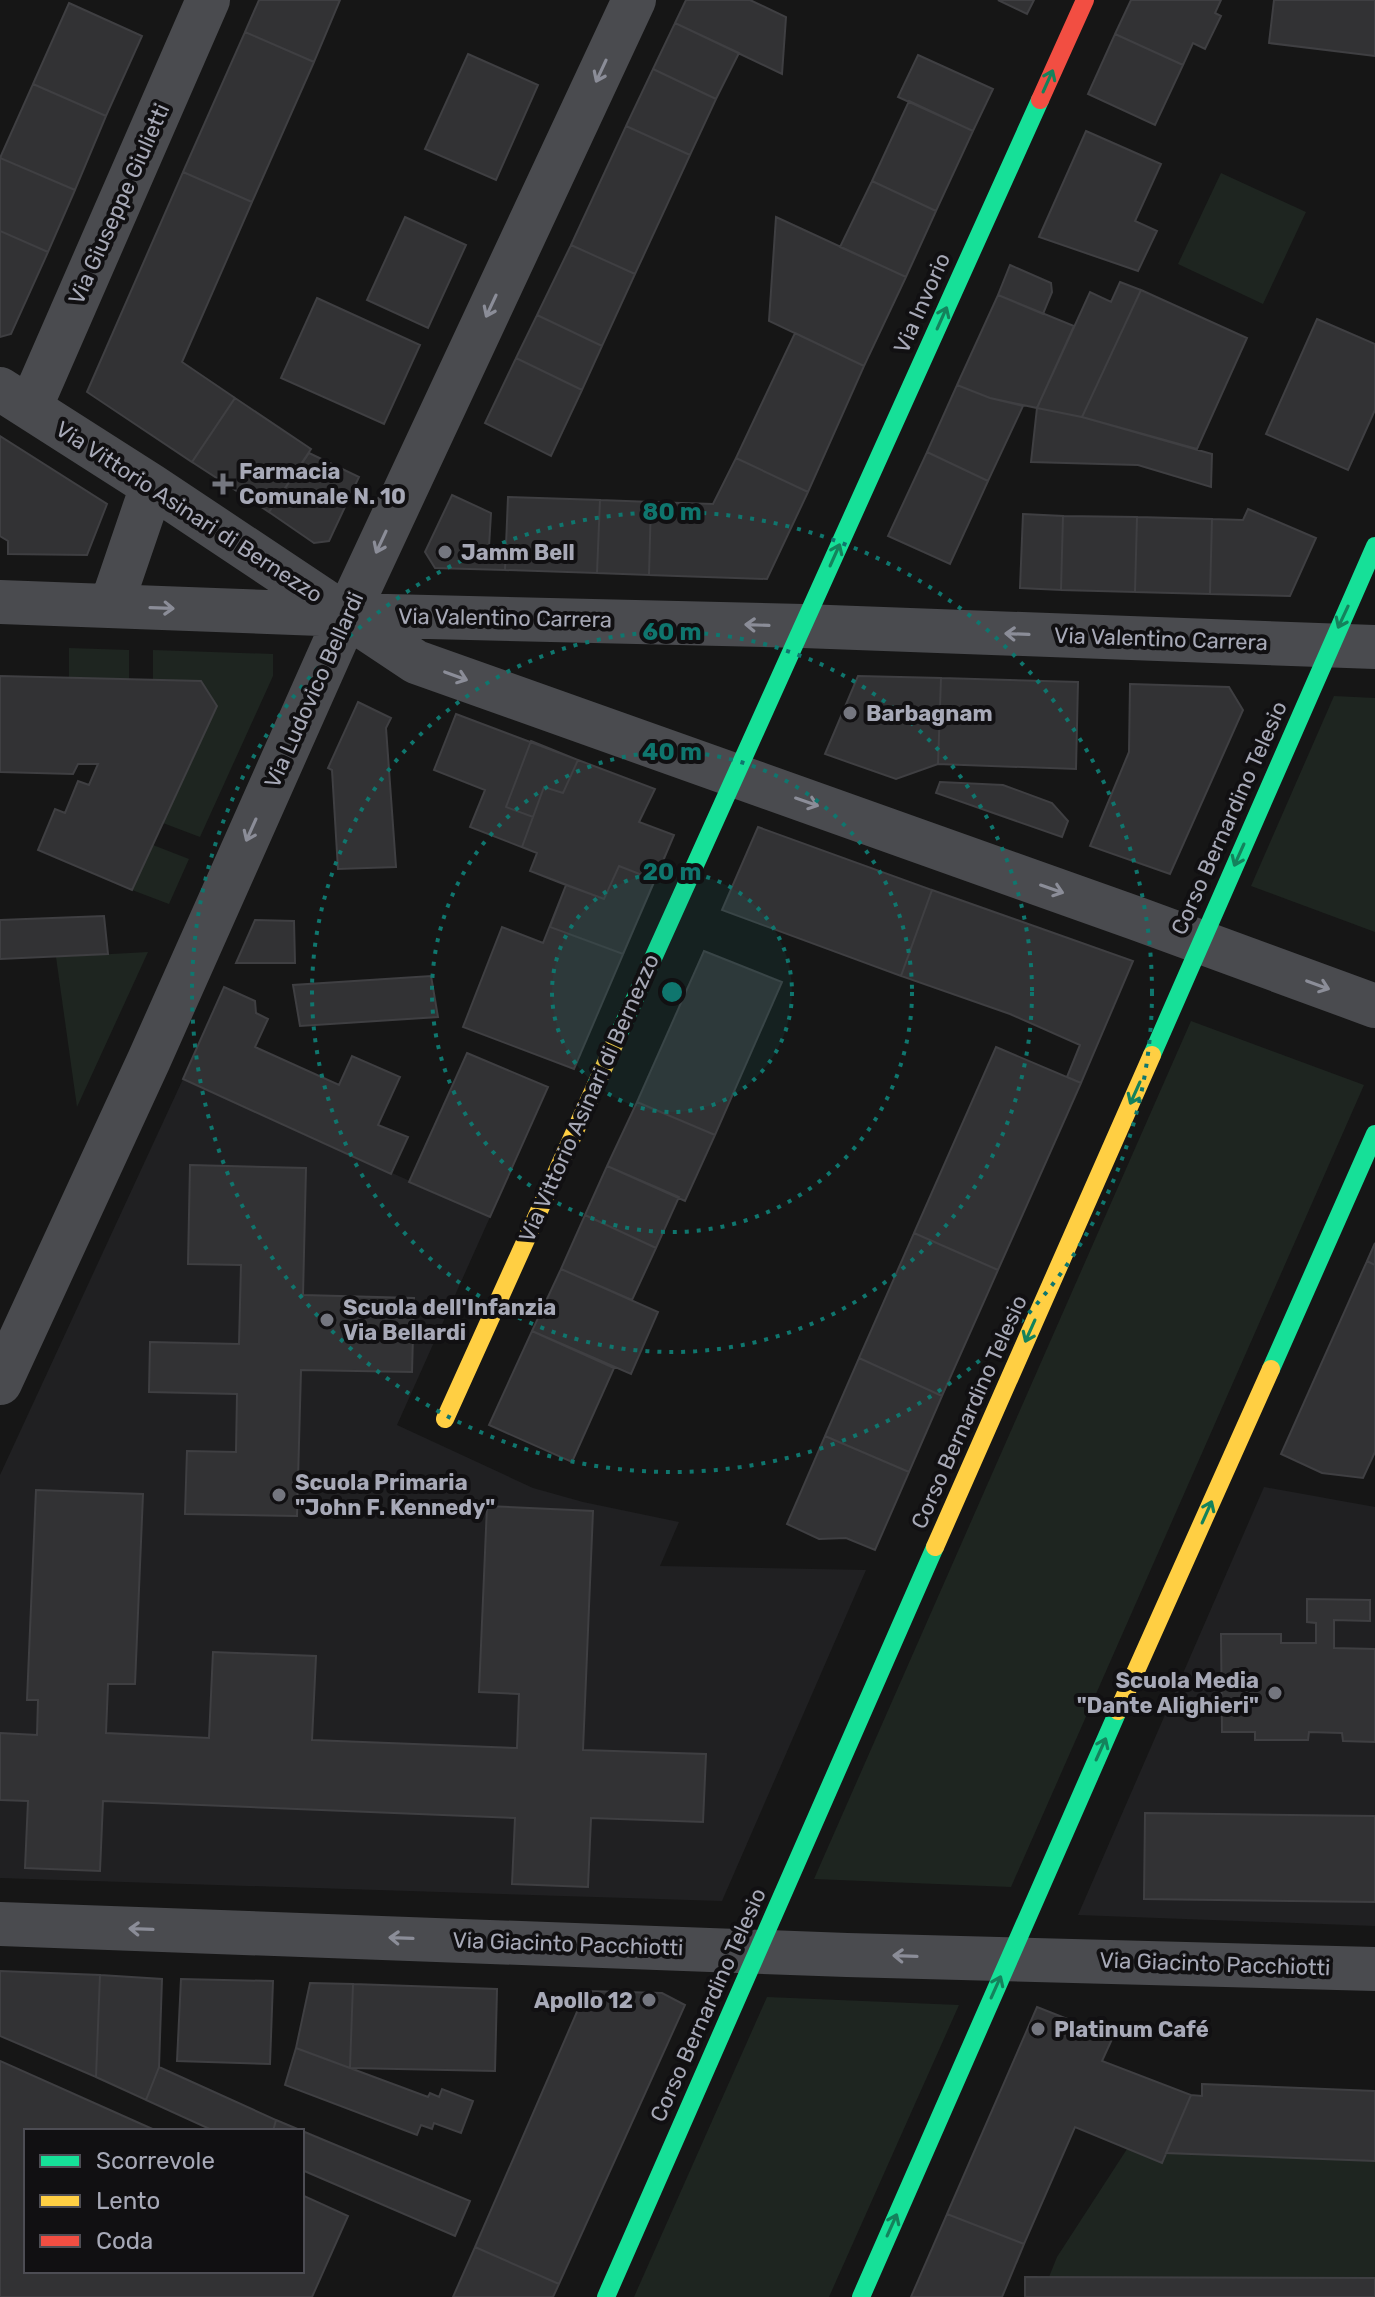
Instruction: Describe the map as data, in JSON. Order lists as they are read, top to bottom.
{
  "streets": {
    "street": [
      "Via Giuseppe Giulietti",
      "Via Invorio",
      "Via Vittorio Asinari di Bernezzo",
      "Via Valentino Carrera",
      "Via Ludovico Bellardi",
      "Corso Bernardino Telesio",
      "Via Giacinto Pacchiotti"
    ]
  },
  "crossings": [
    ["Via Giuseppe Giulietti", "Via Vittorio Asinari di Bernezzo"],
    ["Via Invorio", "Via Valentino Carrera"],
    ["Via Vittorio Asinari di Bernezzo", "Via Valentino Carrera"],
    ["Via Vittorio Asinari di Bernezzo", "Via Ludovico Bellardi"],
    ["Via Vittorio Asinari di Bernezzo", "Corso Bernardino Telesio"],
    ["Via Valentino Carrera", "Via Ludovico Bellardi"],
    ["Via Valentino Carrera", "Corso Bernardino Telesio"],
    ["Corso Bernardino Telesio", "Via Giacinto Pacchiotti"]
  ],
  "one_way": [
    "Via Invorio",
    "Via Vittorio Asinari di Bernezzo",
    "Via Ludovico Bellardi",
    "Corso Bernardino Telesio",
    "Via Giacinto Pacchiotti"
  ],
  "places": {
    "health": ["Farmacia Comunale N. 10"],
    "other": [
      "Jamm Bell",
      "Barbagnam",
      "Scuola dell'Infanzia Via Bellardi",
      "Scuola Primaria \"John F. Kennedy\"",
      "Scuola Media \"Dante Alighieri\"",
      "Apollo 12",
      "Platinum Café"
    ]
  },
  "legend": ["Scorrevole", "Lento", "Coda"],
  "rings": [
    "80 m",
    "60 m",
    "40 m",
    "20 m"
  ]
}
